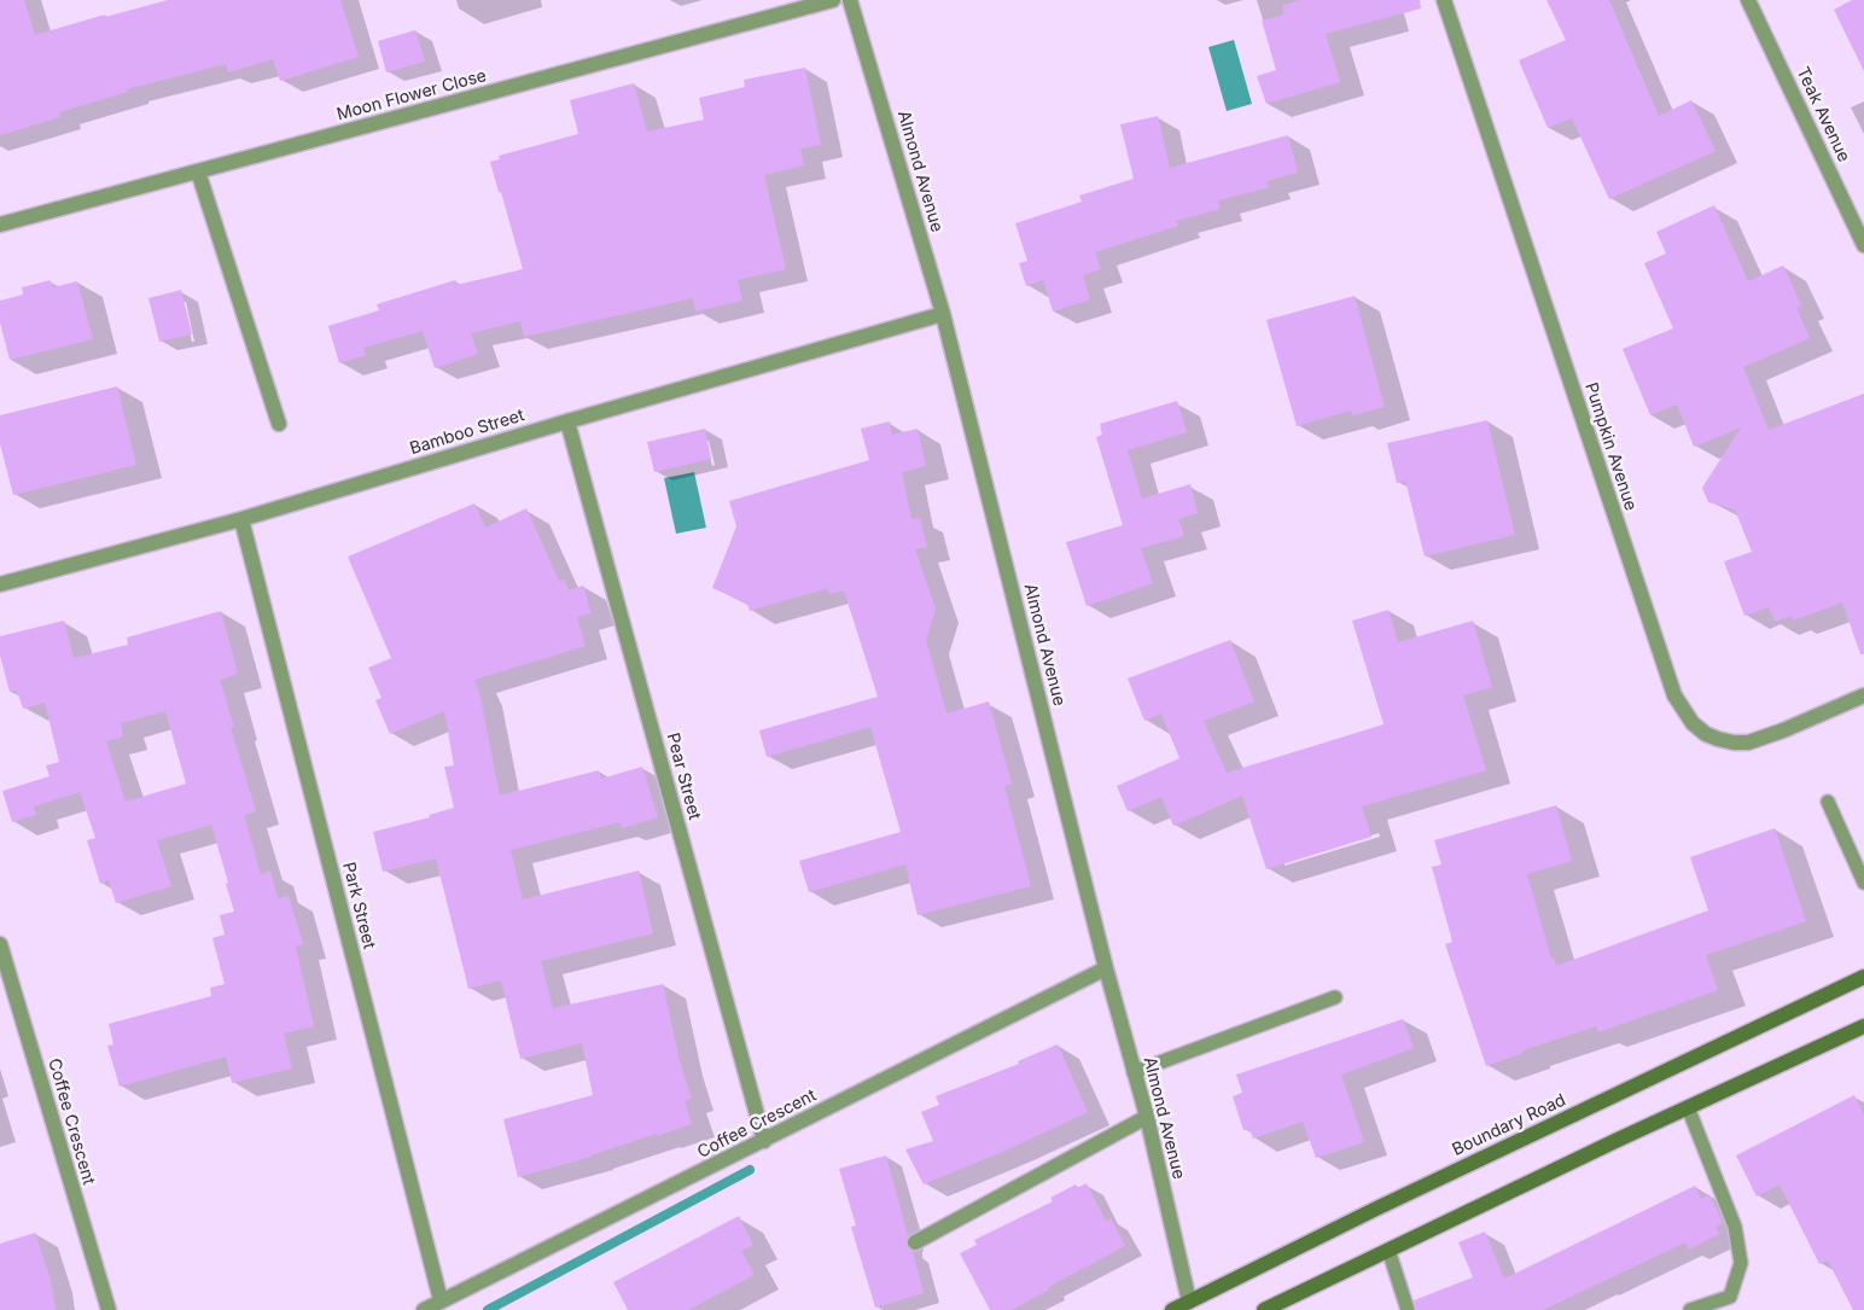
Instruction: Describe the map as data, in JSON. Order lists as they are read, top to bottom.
{
  "streets": {
    "main road": ["Boundary Road"],
    "street": [
      "Moon Flower Close",
      "Teak Avenue",
      "Almond Avenue",
      "Bamboo Street",
      "Pumpkin Avenue",
      "Pear Street",
      "Park Street",
      "Coffee Crescent"
    ]
  },
  "crossings": [
    ["Almond Avenue", "Bamboo Street"],
    ["Almond Avenue", "Coffee Crescent"],
    ["Almond Avenue", "Boundary Road"],
    ["Bamboo Street", "Pear Street"],
    ["Bamboo Street", "Park Street"],
    ["Pear Street", "Coffee Crescent"],
    ["Park Street", "Coffee Crescent"]
  ]
}
